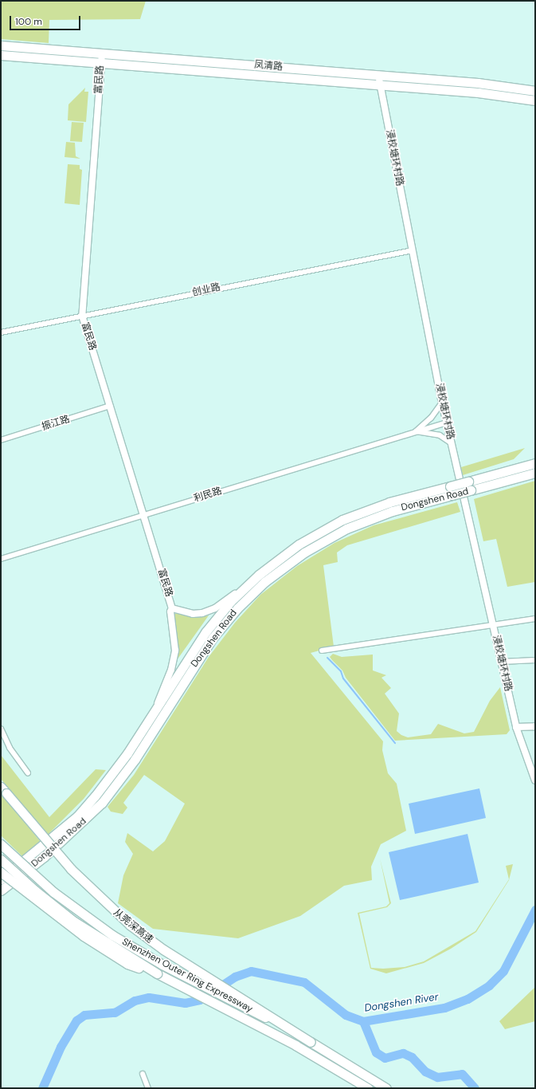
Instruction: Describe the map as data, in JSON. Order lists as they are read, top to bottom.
{
  "streets": {
    "highway": [
      "凤清路",
      "Dongshen Road",
      "从莞深高速",
      "Shenzhen Outer Ring Expressway"
    ],
    "street": [
      "富民路",
      "浸校塘环村路",
      "创业路",
      "振江路",
      "利民路"
    ]
  },
  "crossings": [
    ["凤清路", "富民路"],
    ["凤清路", "浸校塘环村路"],
    ["富民路", "创业路"],
    ["富民路", "振江路"],
    ["富民路", "利民路"],
    ["富民路", "Dongshen Road"],
    ["浸校塘环村路", "创业路"],
    ["浸校塘环村路", "利民路"],
    ["从莞深高速", "Shenzhen Outer Ring Expressway"]
  ],
  "water": ["Dongshen River"],
  "scale_bar": "100 m"
}
